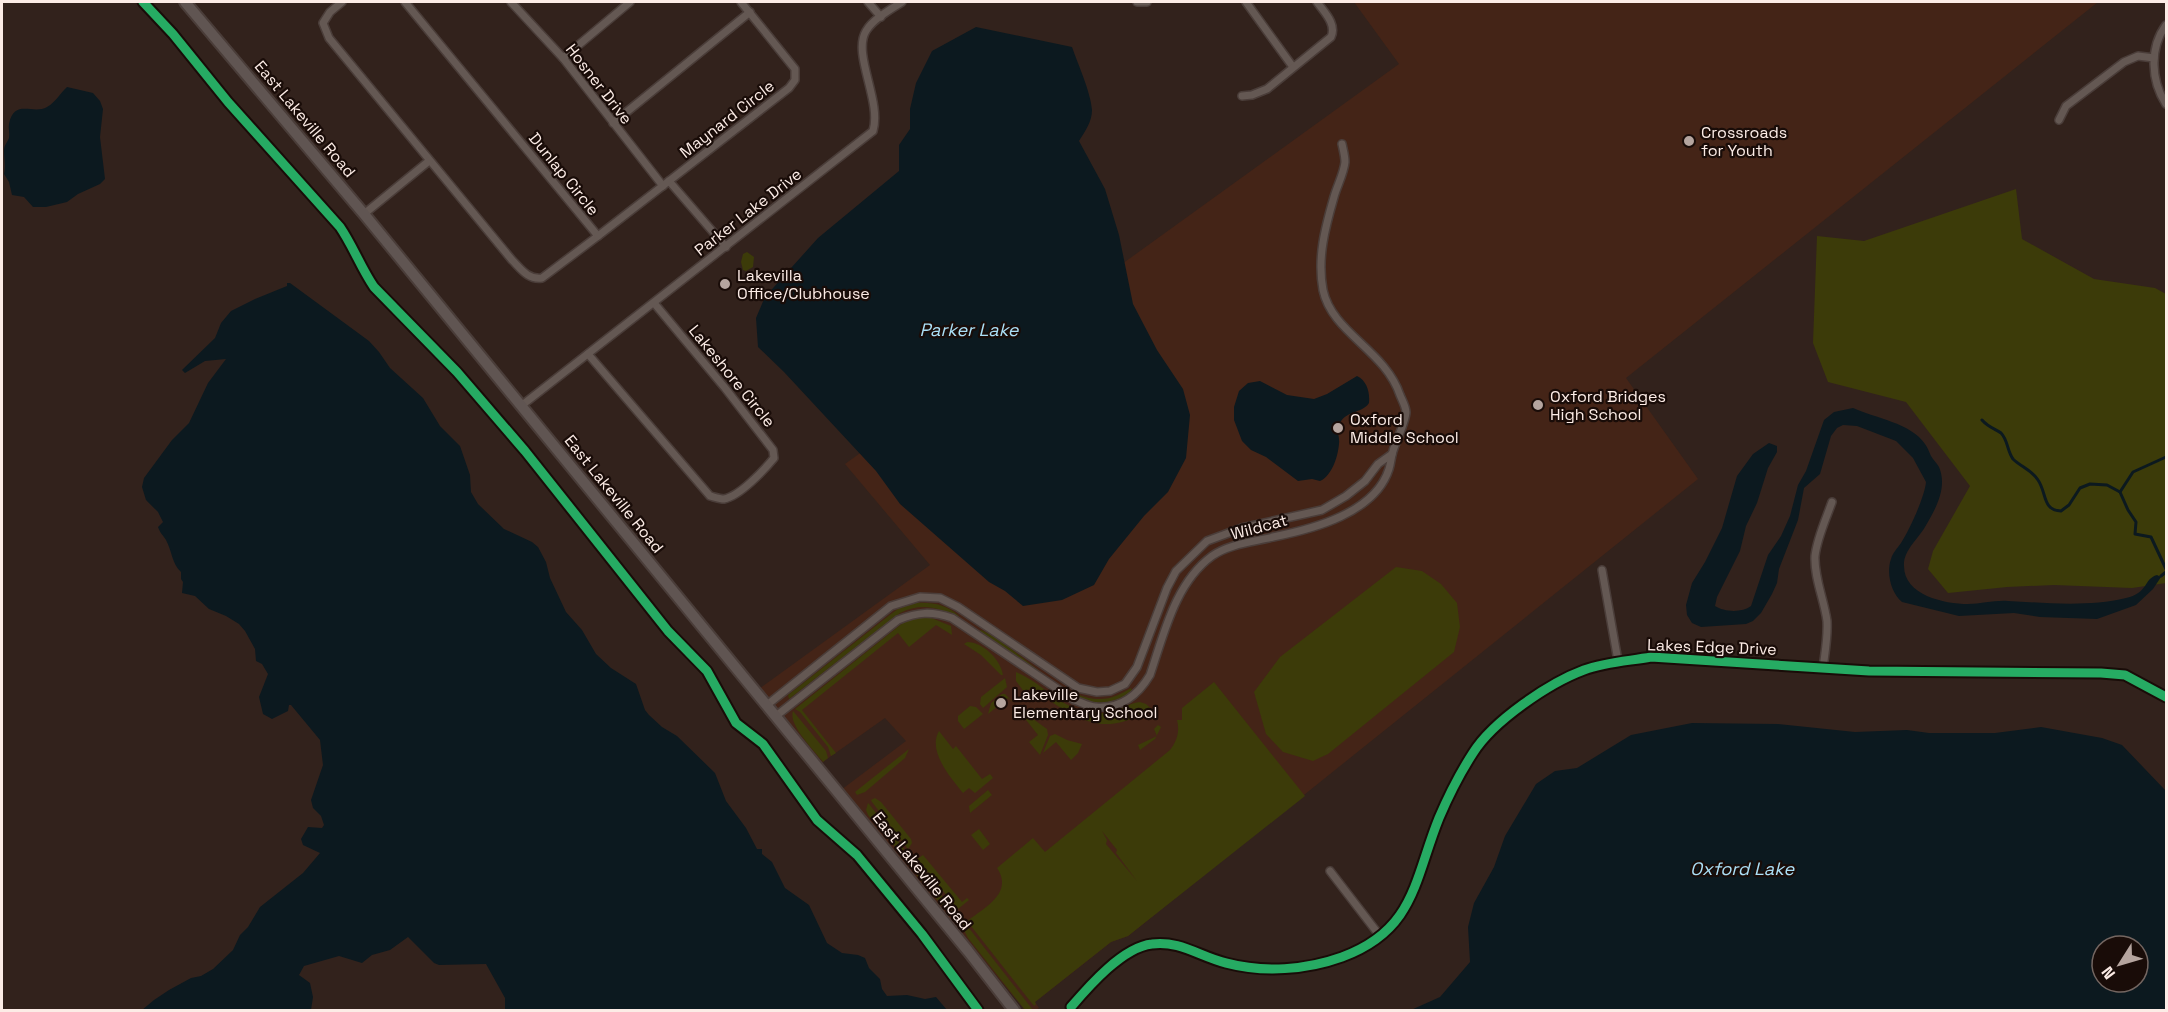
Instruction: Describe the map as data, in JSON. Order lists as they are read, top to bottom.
{
  "streets": {
    "main road": ["East Lakeville Road"],
    "street": [
      "Hosner Drive",
      "Maynard Circle",
      "Dunlap Circle",
      "Parker Lake Drive",
      "Lakeshore Circle",
      "Wildcat",
      "Lakes Edge Drive"
    ]
  },
  "crossings": [
    ["Hosner Drive", "Maynard Circle"],
    ["Hosner Drive", "Parker Lake Drive"],
    ["East Lakeville Road", "Parker Lake Drive"],
    ["East Lakeville Road", "Wildcat"],
    ["Maynard Circle", "Dunlap Circle"],
    ["Parker Lake Drive", "Lakeshore Circle"]
  ],
  "water": ["Parker Lake", "Oxford Lake"],
  "places": [
    "Crossroads for Youth",
    "Lakevilla Office/Clubhouse",
    "Oxford Bridges High School",
    "Oxford Middle School",
    "Lakeville Elementary School"
  ],
  "north": "bottom left"
}
